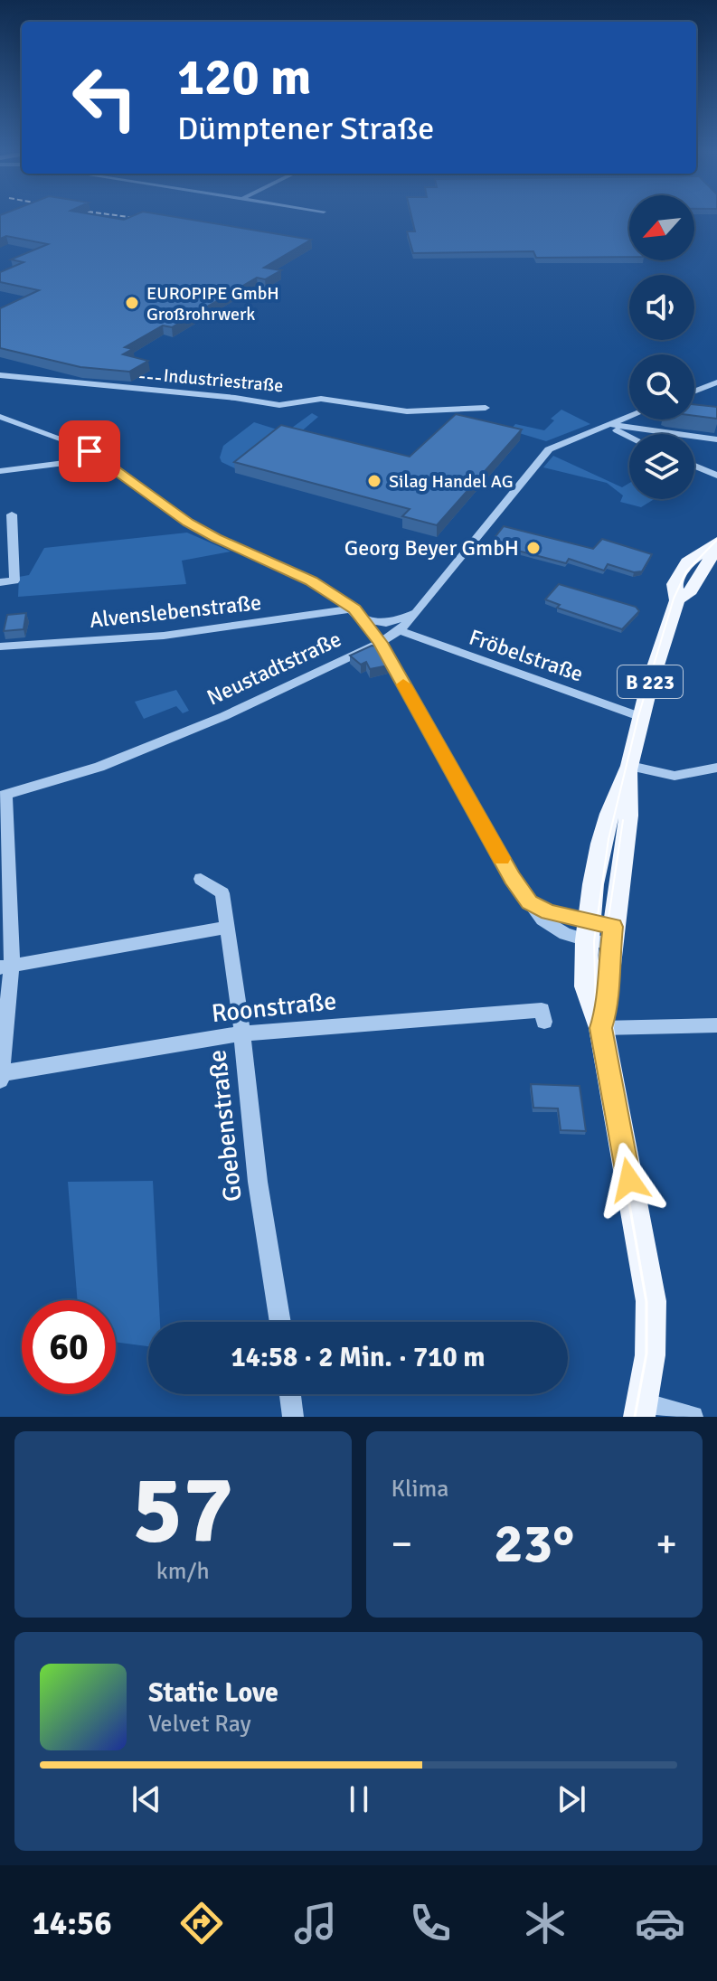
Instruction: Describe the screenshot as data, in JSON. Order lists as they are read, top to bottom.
{
  "streets": {
    "main road": ["B 223"],
    "street": [
      "Industriestraße",
      "Alvenslebenstraße",
      "Fröbelstraße",
      "Neustadtstraße",
      "Roonstraße",
      "Goebenstraße"
    ]
  },
  "crossings": [
    ["Alvenslebenstraße", "Neustadtstraße"],
    ["Fröbelstraße", "Neustadtstraße"],
    ["Fröbelstraße", "B 223"],
    ["Roonstraße", "Goebenstraße"]
  ],
  "places": ["EUROPIPE GmbH Großrohrwerk", "Silag Handel AG", "Georg Beyer GmbH"],
  "north": "bottom left",
  "page": {
    "turn": ["120 m", "Dümptener Straße"],
    "limit": "60",
    "trip": "14:58 · 2 Min. · 710 m",
    "tile": [
      ["57", "km/h"],
      "Klima"
    ],
    "heat": ["−", "23°", "+"],
    "song": ["Static Love", "Velvet Ray"],
    "tabs": "14:56"
  }
}
